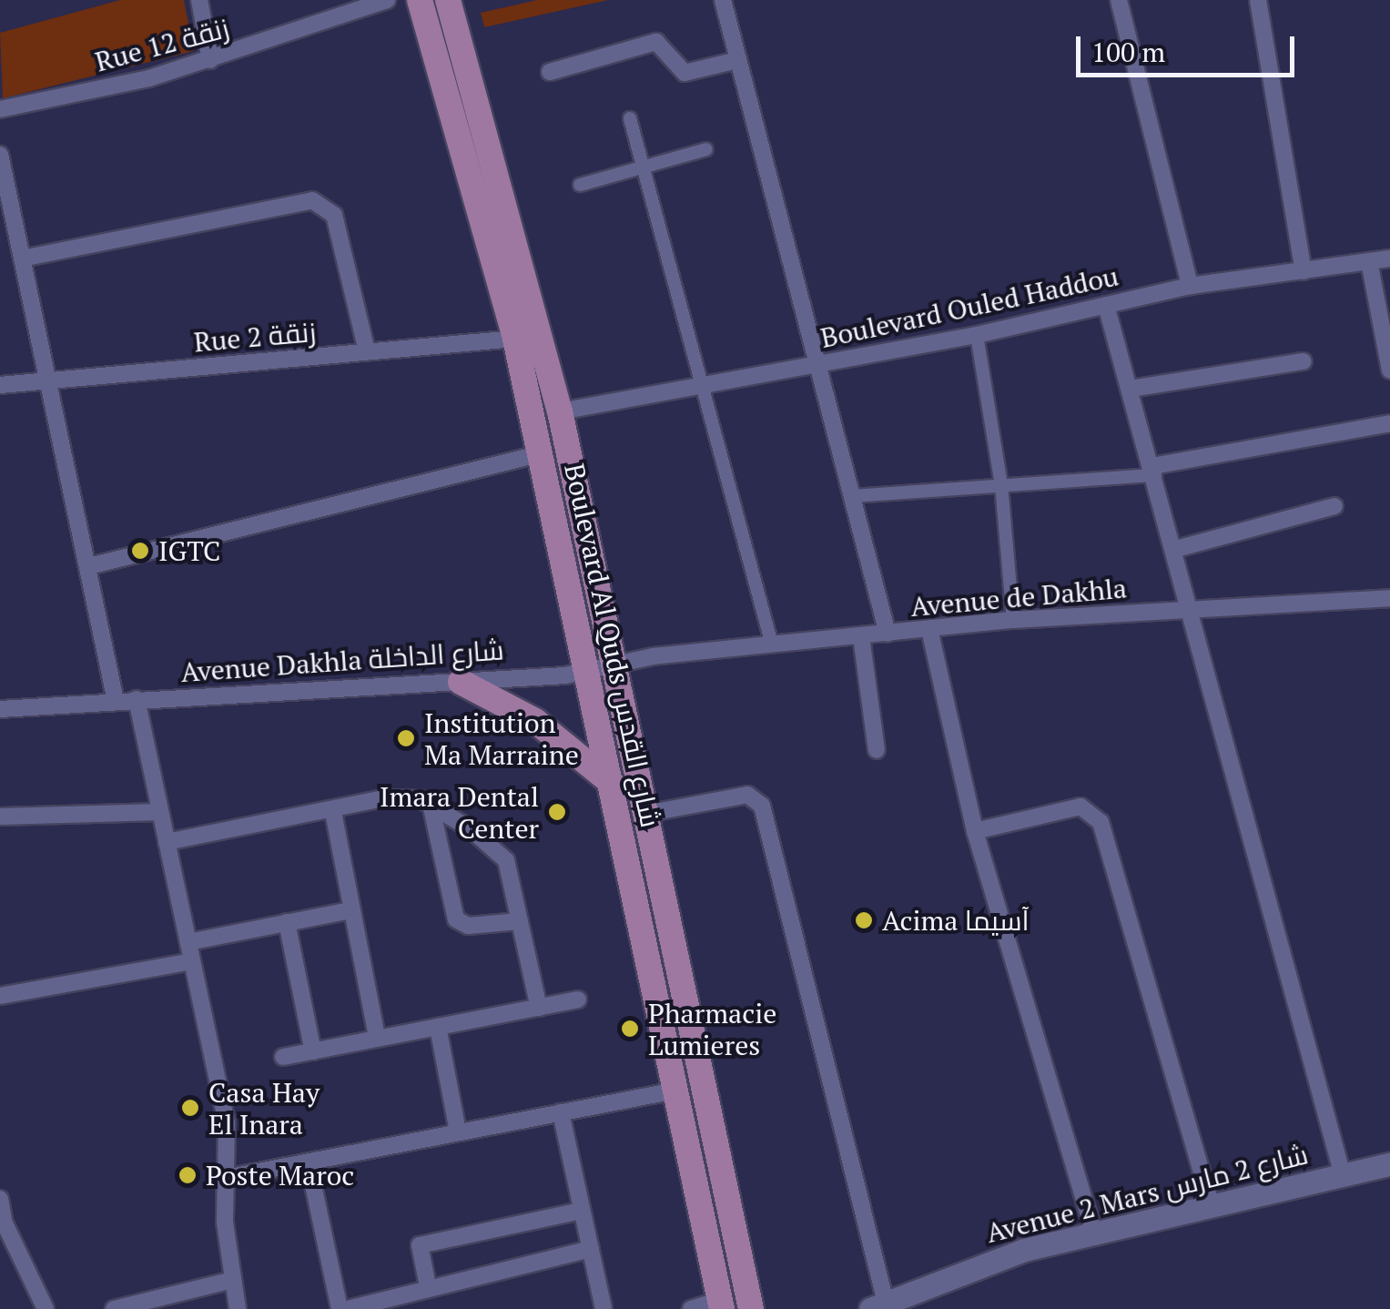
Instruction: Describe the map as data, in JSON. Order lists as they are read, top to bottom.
{
  "streets": {
    "main road": ["Boulevard Al Quds شارع القدس", "Avenue 2 Mars شارع 2 مارس"],
    "street": [
      "Rue 12 زنقة",
      "Boulevard Ouled Haddou",
      "Rue 2 زنقة",
      "Avenue de Dakhla",
      "Avenue Dakhla شارع الداخلة"
    ]
  },
  "crossings": [
    ["Boulevard Ouled Haddou", "Boulevard Al Quds شارع القدس"],
    ["Rue 2 زنقة", "Boulevard Al Quds شارع القدس"],
    ["Avenue de Dakhla", "Boulevard Al Quds شارع القدس"],
    ["Avenue de Dakhla", "Avenue Dakhla شارع الداخلة"],
    ["Boulevard Al Quds شارع القدس", "Avenue Dakhla شارع الداخلة"]
  ],
  "places": [
    "IGTC",
    "Institution Ma Marraine",
    "Imara Dental Center",
    "Acima آسيما",
    "Pharmacie Lumieres",
    "Casa Hay El Inara",
    "Poste Maroc"
  ],
  "scale_bar": "100 m"
}
